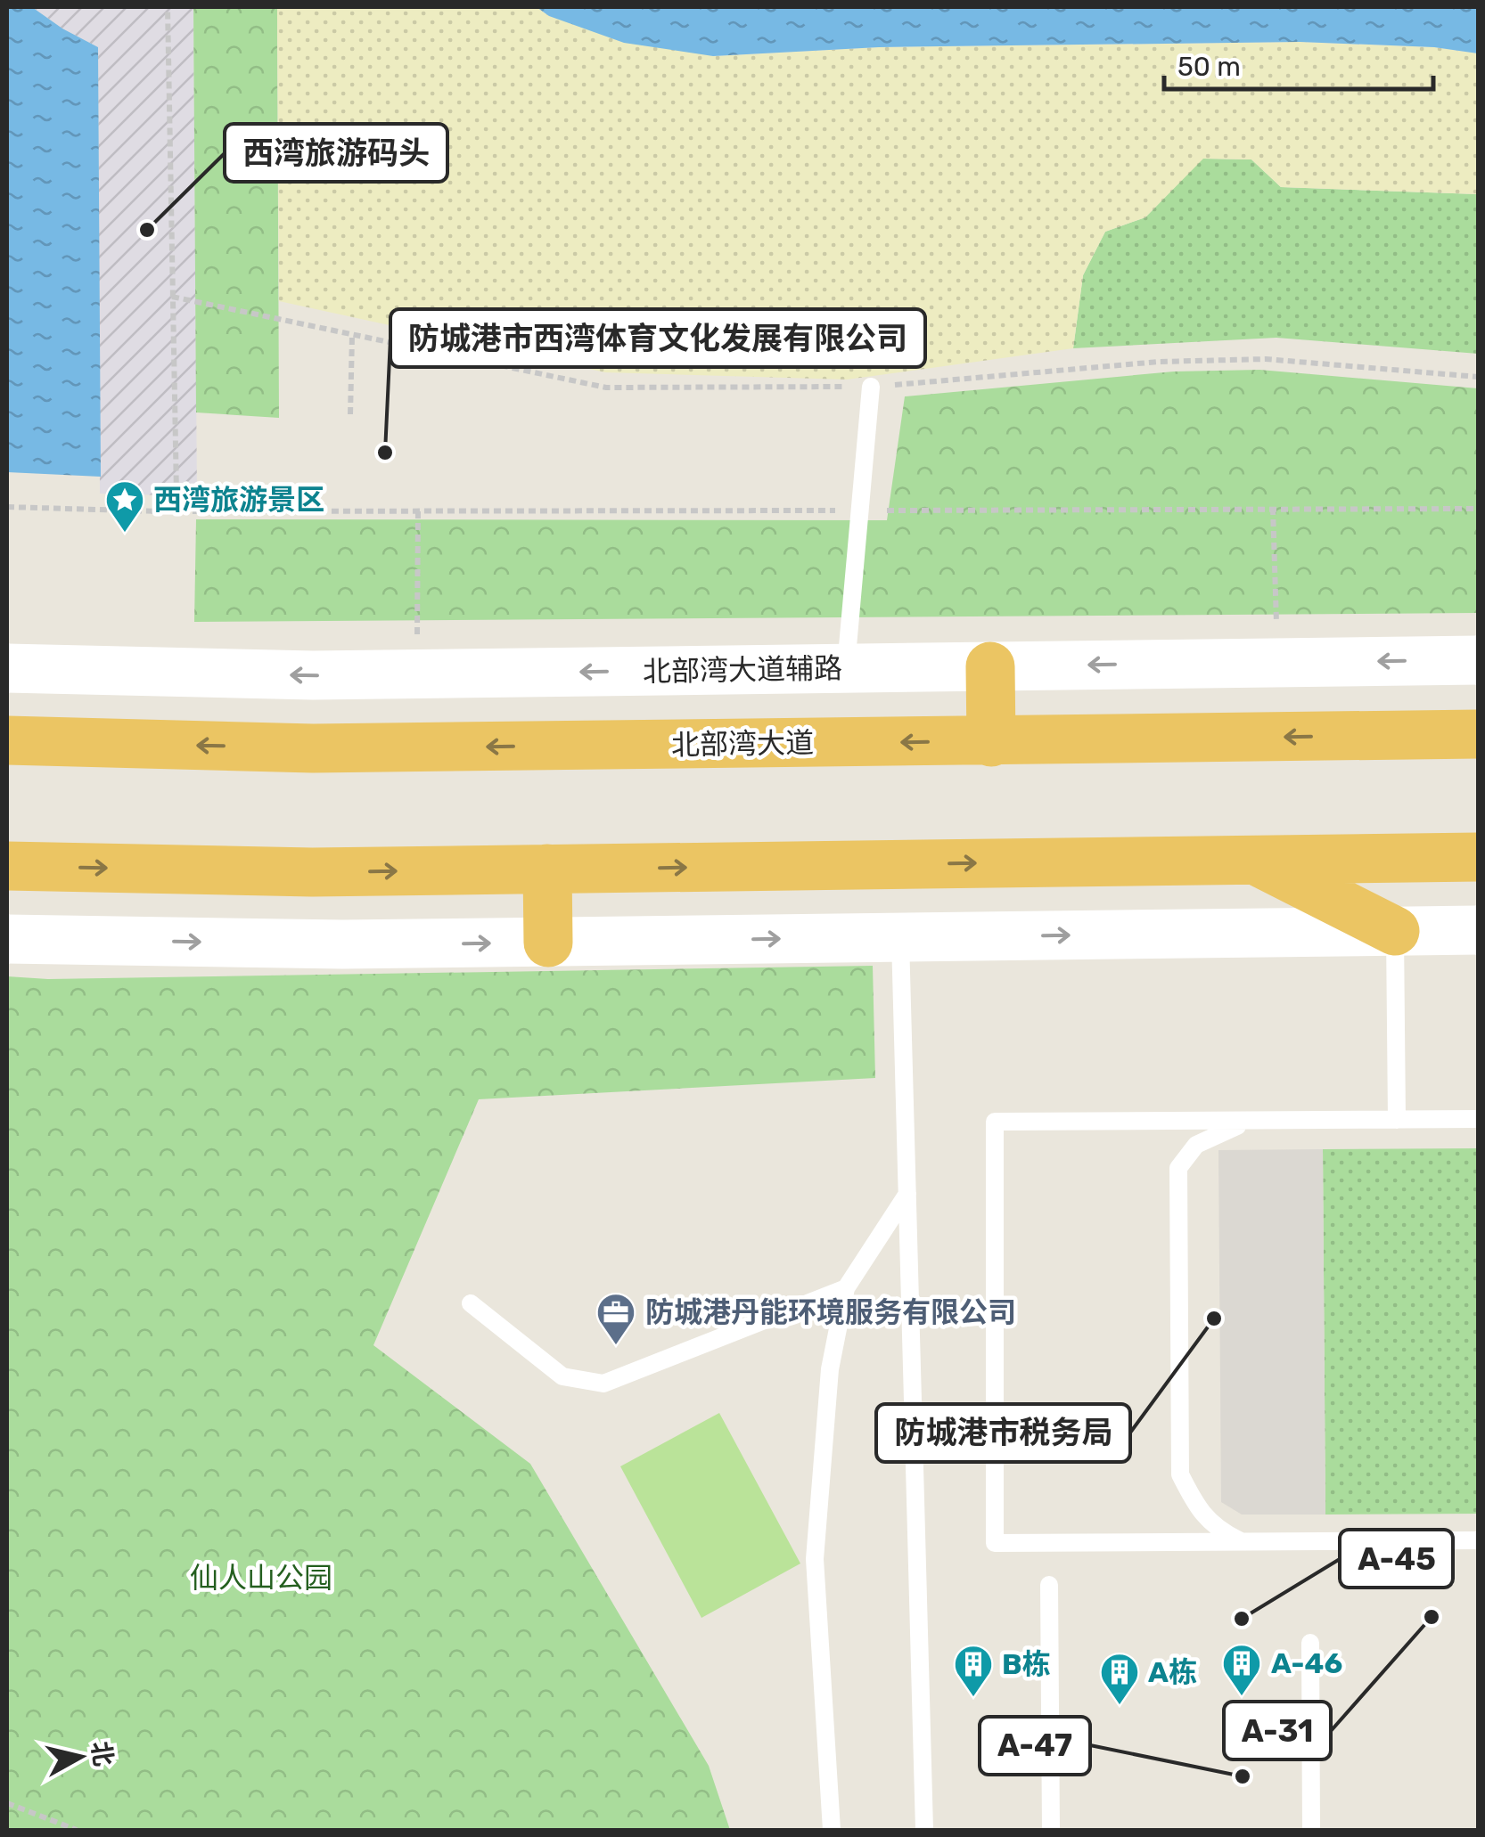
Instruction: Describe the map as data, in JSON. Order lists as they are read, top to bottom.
{
  "streets": {
    "highway": ["北部湾大道"],
    "main road": ["北部湾大道辅路"]
  },
  "parks": ["仙人山公园"],
  "places": {
    "other": [
      "西湾旅游码头",
      "防城港市西湾体育文化发展有限公司",
      "防城港市税务局",
      "A-31",
      "A-45",
      "A-47"
    ],
    "place": ["西湾旅游景区"],
    "office": ["防城港丹能环境服务有限公司"],
    "building": ["A-46", "B栋", "A栋"]
  },
  "scale_bar": "50 m",
  "north": "right"
}
